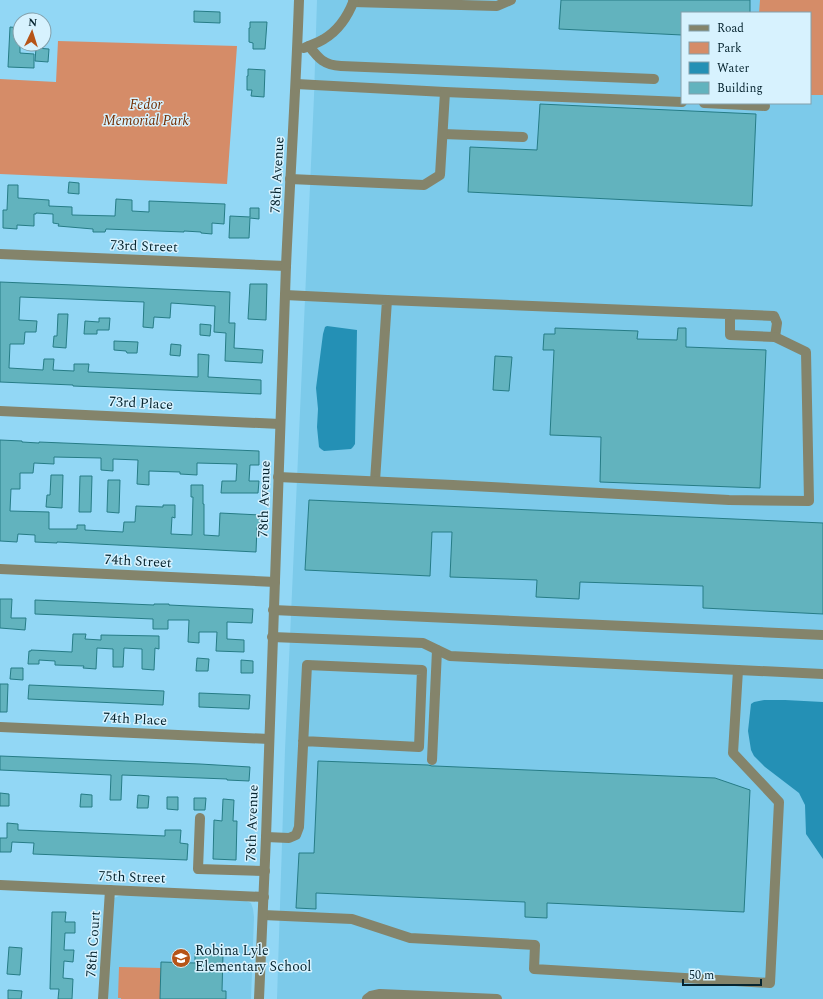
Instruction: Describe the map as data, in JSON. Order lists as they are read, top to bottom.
{
  "streets": {
    "street": [
      "78th Avenue",
      "73rd Street",
      "73rd Place",
      "74th Street",
      "74th Place",
      "75th Street",
      "78th Court"
    ]
  },
  "crossings": [
    ["78th Avenue", "73rd Street"],
    ["78th Avenue", "73rd Place"],
    ["78th Avenue", "74th Street"],
    ["78th Avenue", "74th Place"],
    ["78th Avenue", "75th Street"],
    ["75th Street", "78th Court"]
  ],
  "parks": ["Fedor Memorial Park"],
  "places": {
    "school or university": ["Robina Lyle Elementary School"]
  },
  "legend": [
    "Road",
    "Park",
    "Water",
    "Building"
  ],
  "scale_bar": "50 m",
  "north": "top"
}
